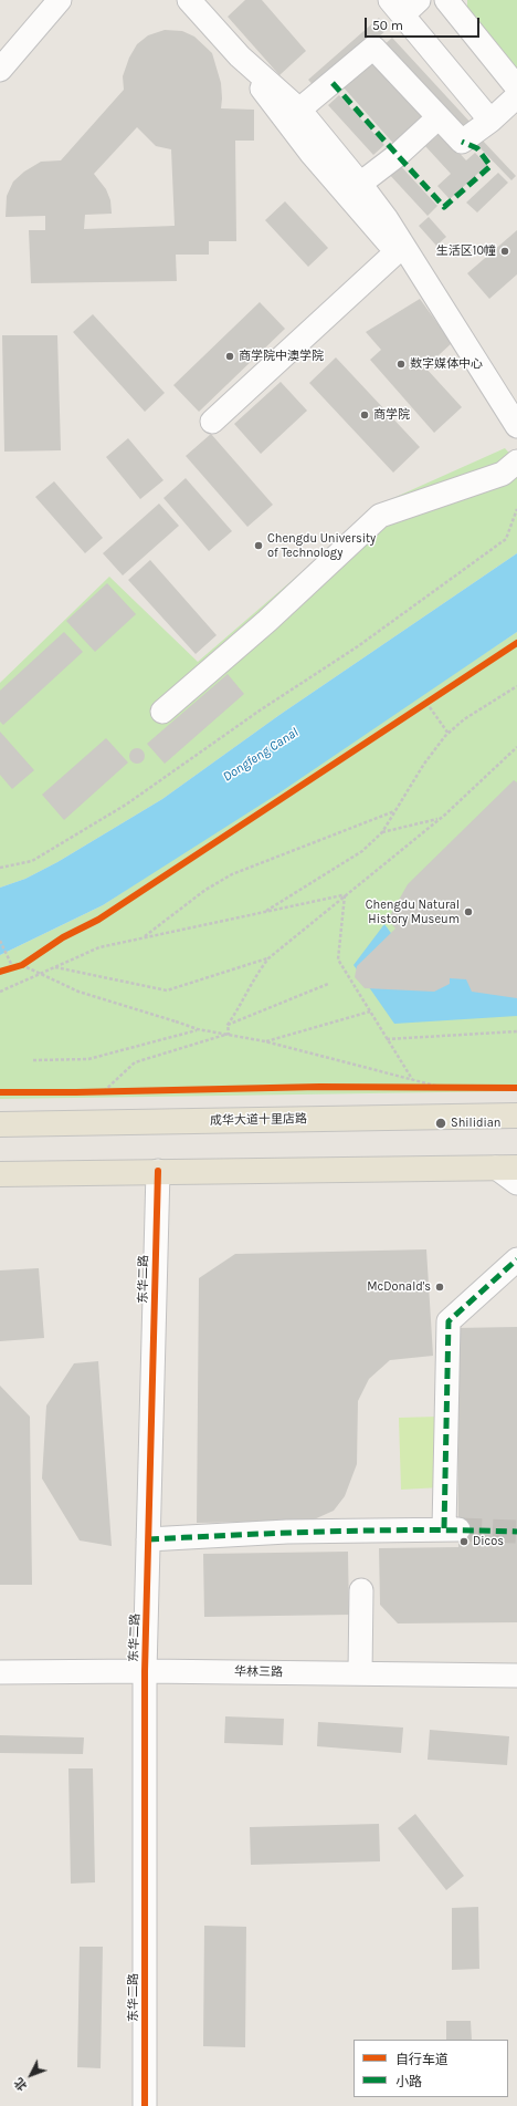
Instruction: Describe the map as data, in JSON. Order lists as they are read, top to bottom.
{
  "streets": {
    "main road": ["成华大道十里店路"],
    "street": ["东华二路", "华林三路"]
  },
  "crossings": [
    ["东华二路", "华林三路"]
  ],
  "water": ["Dongfeng Canal"],
  "places": [
    "生活区10幢",
    "商学院中澳学院",
    "数字媒体中心",
    "商学院",
    "Chengdu University of Technology",
    "Chengdu Natural History Museum",
    "Shilidian",
    "McDonald's",
    "Dicos"
  ],
  "legend": ["自行车道", "小路"],
  "scale_bar": "50 m",
  "north": "bottom left"
}
